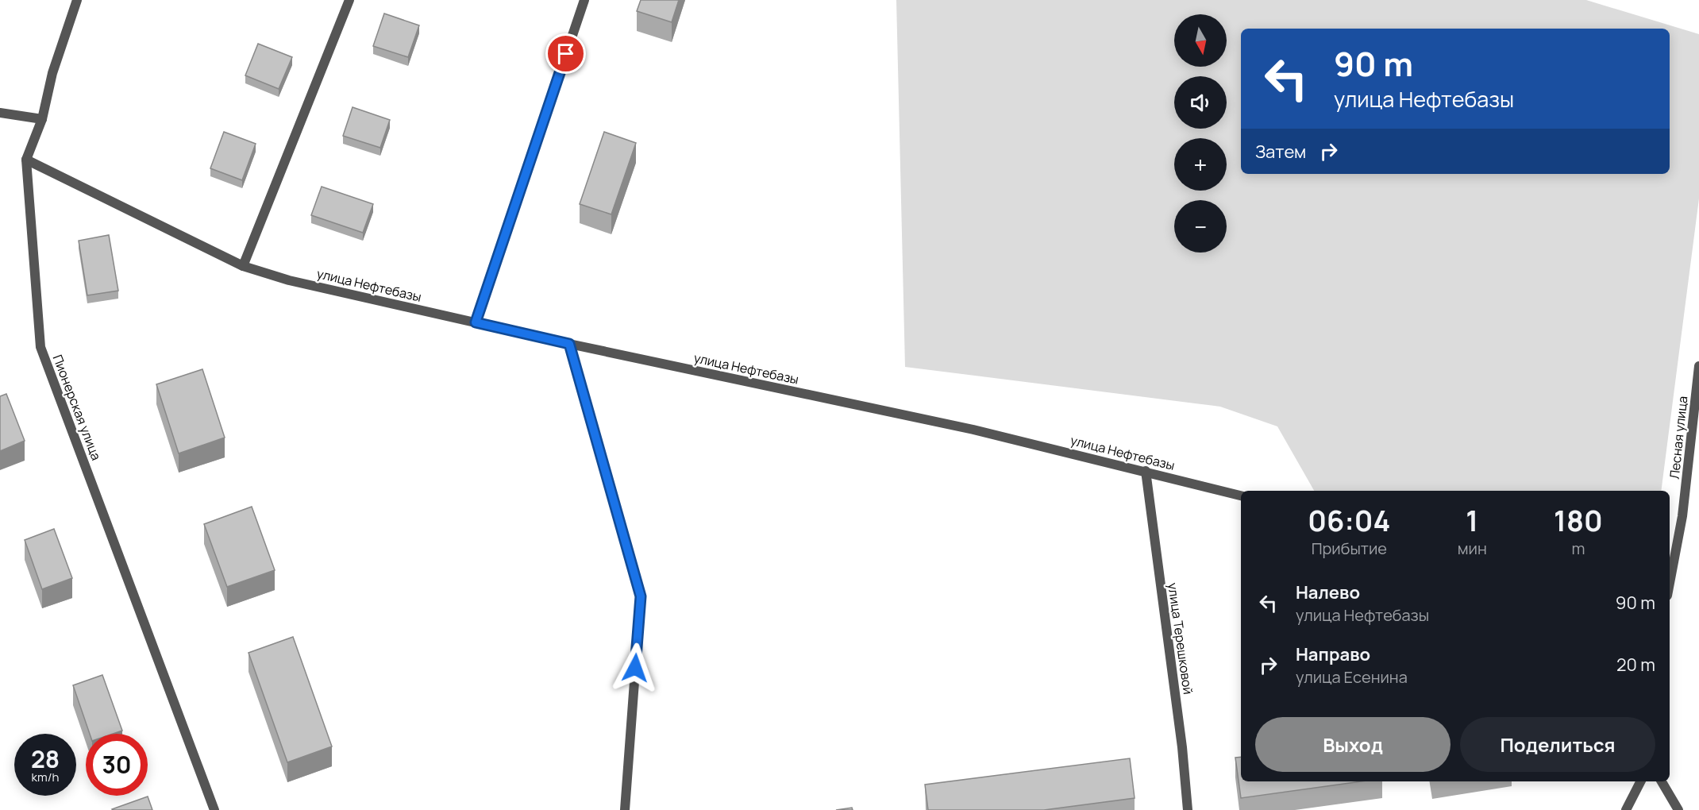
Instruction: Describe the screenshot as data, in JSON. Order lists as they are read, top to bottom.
{
  "streets": {
    "street": [
      "улица Нефтебазы",
      "Пионерская улица",
      "Лесная улица",
      "улица Терешковой"
    ]
  },
  "crossings": [
    ["улица Нефтебазы", "Пионерская улица"],
    ["улица Нефтебазы", "улица Терешковой"]
  ],
  "north": "bottom",
  "page": {
    "map_buttons": ["+", "−"],
    "turn": ["90 m", "улица Нефтебазы"],
    "then": "Затем",
    "eta": [
      "06:04",
      "Прибытие",
      "1",
      "мин",
      "180",
      "m"
    ],
    "list": [
      {
        "name": "Налево",
        "note": "улица Нефтебазы",
        "value": "90 m"
      },
      {
        "name": "Направо",
        "note": "улица Есенина",
        "value": "20 m"
      }
    ],
    "buttons": ["Выход", "Поделиться"],
    "speed": "28 km/h",
    "limit": "30"
  }
}
